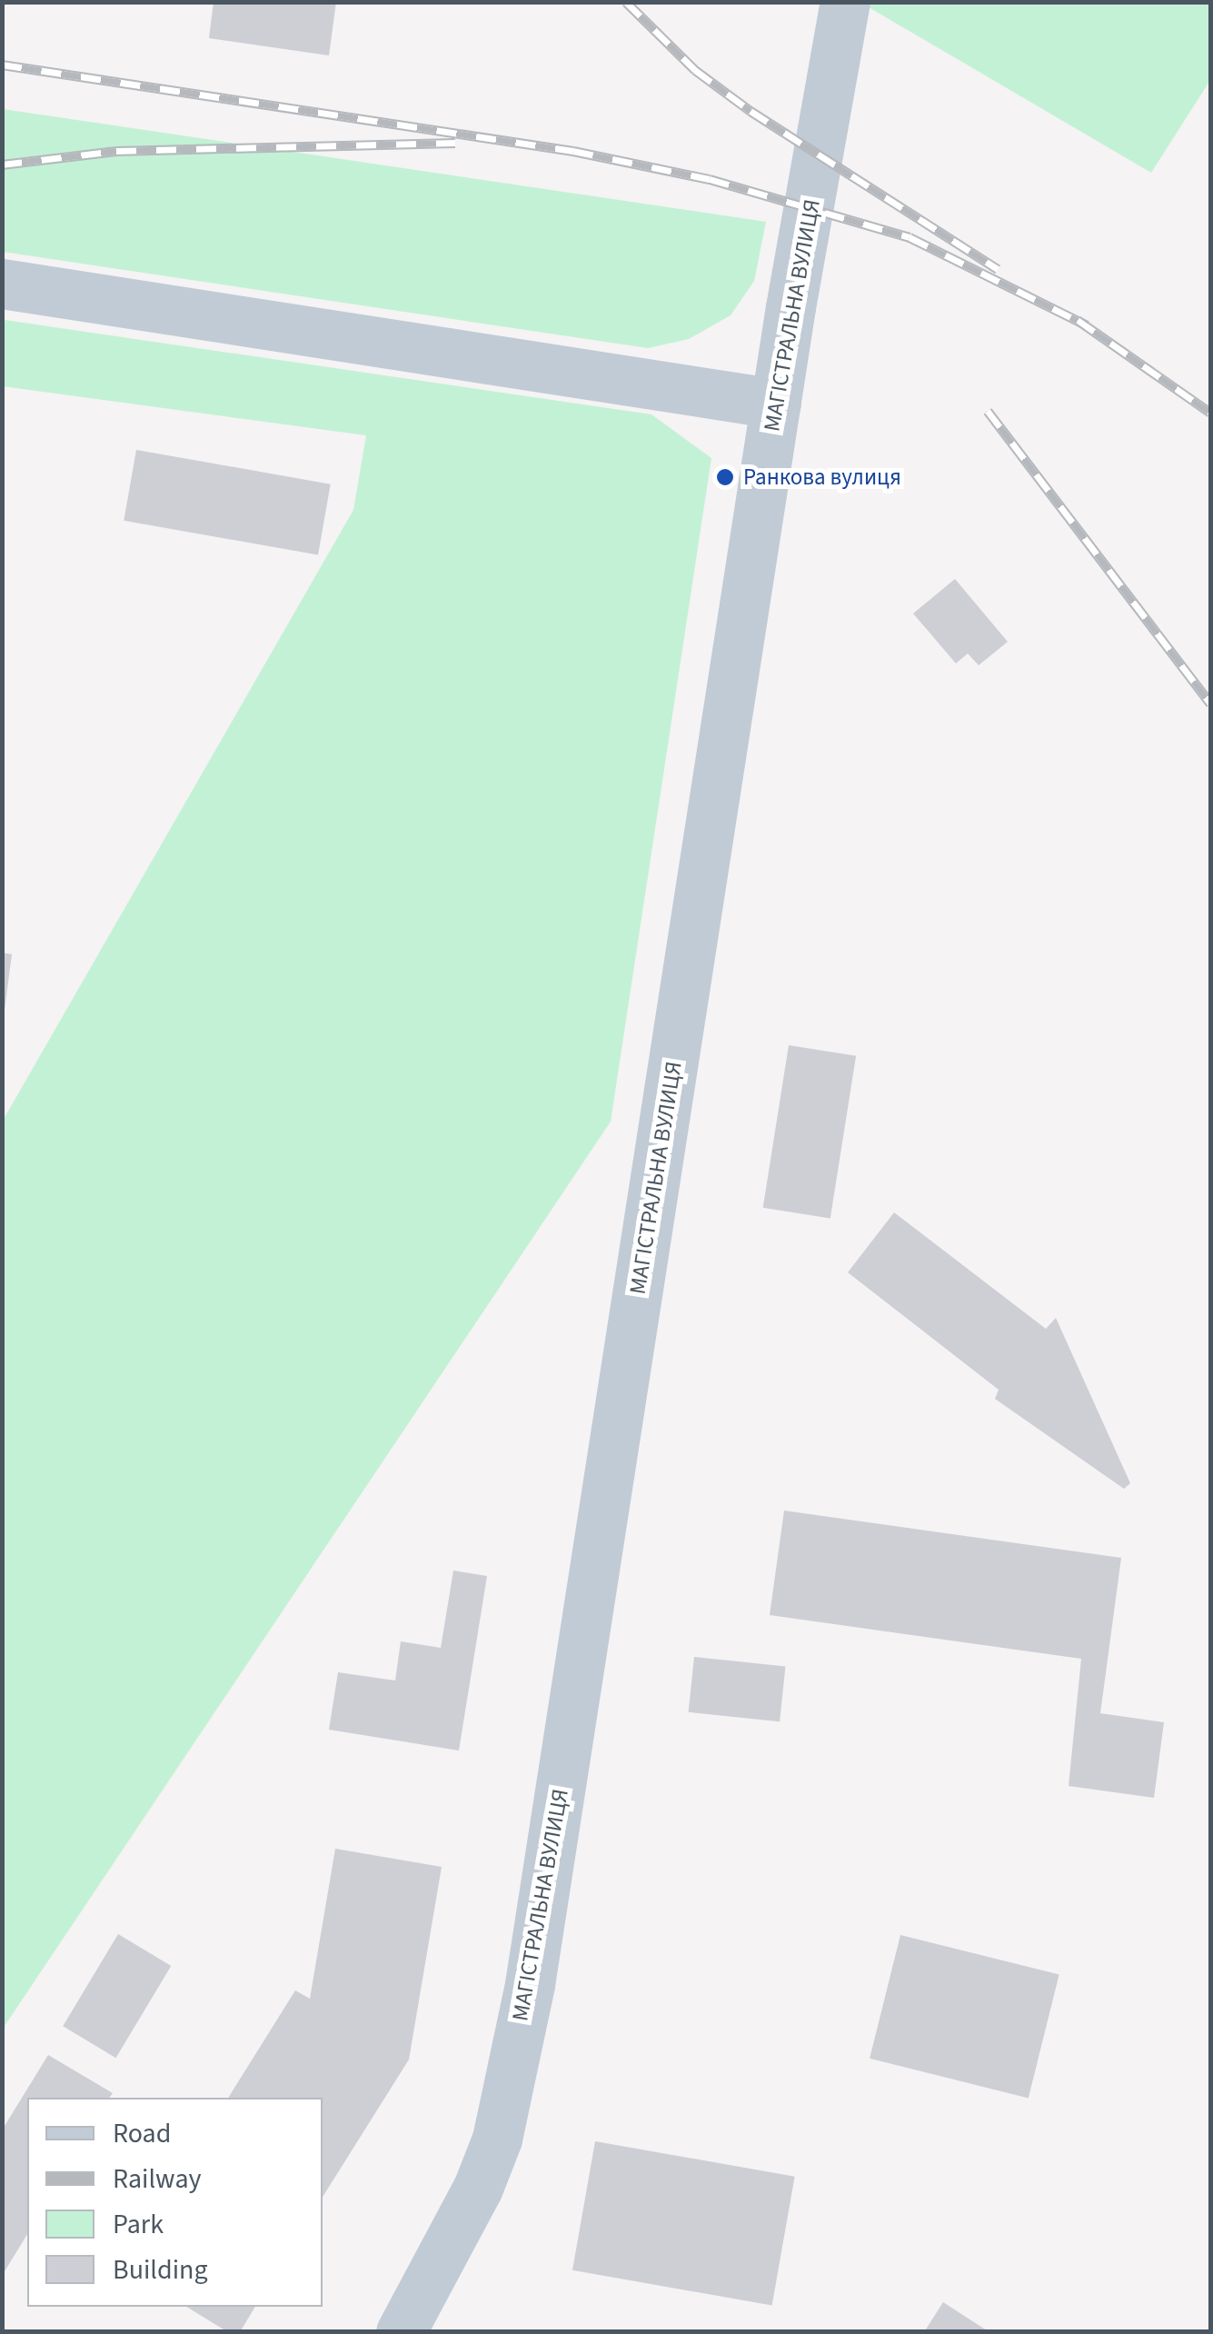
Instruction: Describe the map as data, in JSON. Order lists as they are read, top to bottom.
{
  "streets": {
    "street": ["МАГІСТРАЛЬНА ВУЛИЦЯ"]
  },
  "places": ["Ранкова вулиця"],
  "legend": [
    "Road",
    "Railway",
    "Park",
    "Building"
  ]
}
